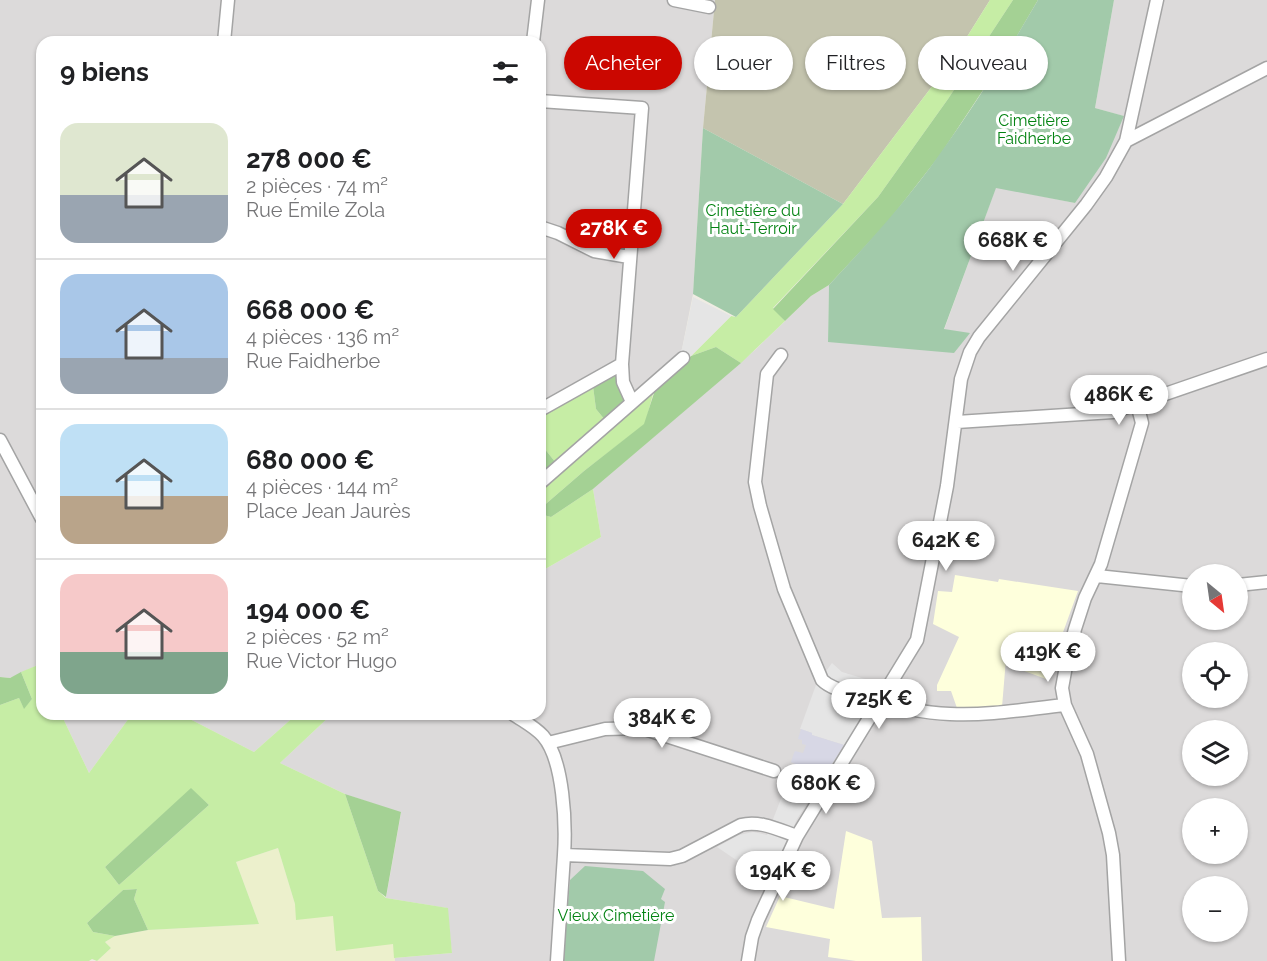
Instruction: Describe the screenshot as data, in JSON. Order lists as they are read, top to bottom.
{
  "parks": ["Cimetière Faidherbe", "Cimetière du Haut-Terroir", "Vieux Cimetière"],
  "north": "bottom right",
  "page": {
    "chip": [
      "Acheter",
      "Louer",
      "Filtres",
      "Nouveau"
    ],
    "heading": "9 biens",
    "list": [
      {
        "name": "278 000 €",
        "note": "2 pièces · 74 m² · Rue Émile Zola"
      },
      {
        "name": "668 000 €",
        "note": "4 pièces · 136 m² · Rue Faidherbe"
      },
      {
        "name": "680 000 €",
        "note": "4 pièces · 144 m² · Place Jean Jaurès"
      },
      {
        "name": "194 000 €",
        "note": "2 pièces · 52 m² · Rue Victor Hugo"
      }
    ],
    "price": [
      "278K €",
      "668K €",
      "486K €",
      "642K €",
      "419K €",
      "725K €",
      "384K €",
      "680K €",
      "194K €"
    ],
    "map_buttons": ["+", "−"]
  }
}
